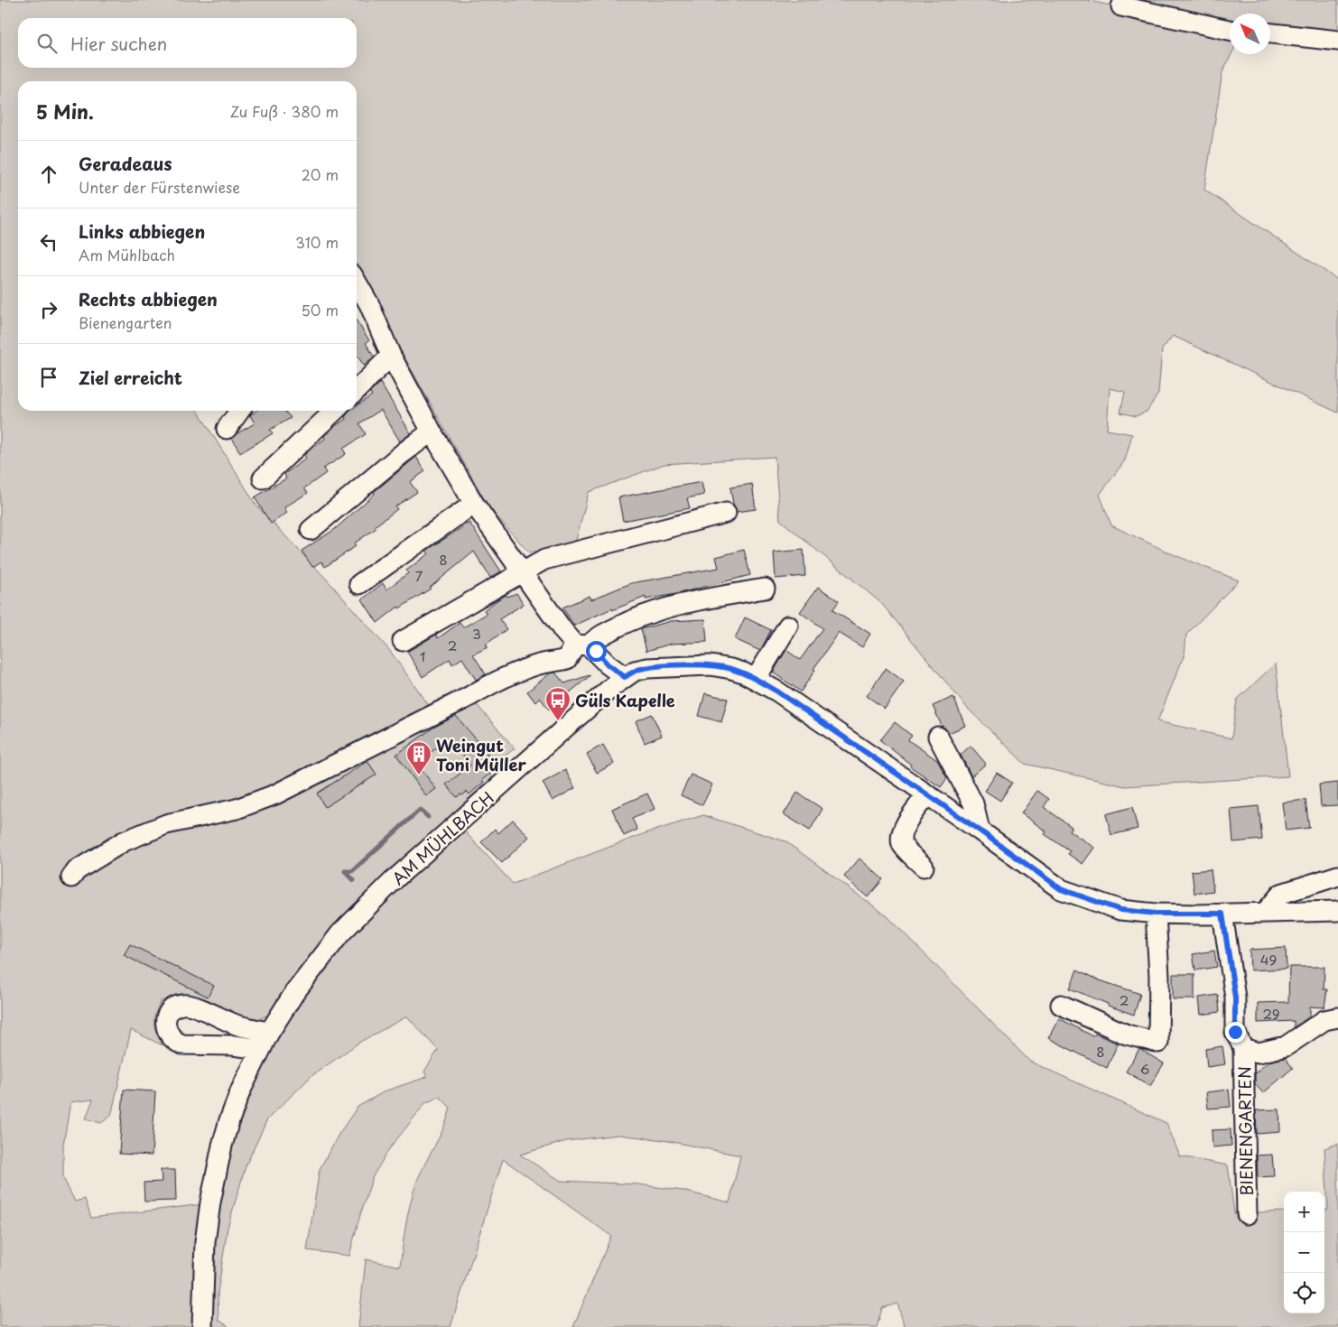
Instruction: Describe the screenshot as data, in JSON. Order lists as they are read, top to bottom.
{
  "streets": {
    "street": ["AM MÜHLBACH", "BIENENGARTEN"]
  },
  "crossings": [
    ["AM MÜHLBACH", "BIENENGARTEN"]
  ],
  "places": {
    "bus stop": ["Güls Kapelle"],
    "building": ["Weingut Toni Müller"]
  },
  "house_numbers": [
    "8",
    "7",
    "3",
    "2",
    "1",
    "49",
    "2",
    "29",
    "8",
    "6"
  ],
  "north": "top left",
  "page": {
    "search": "Hier suchen",
    "heading": ["5 Min.", "Zu Fuß · 380 m"],
    "list": [
      ["Geradeaus", "Unter der Fürstenwiese", "20 m"],
      ["Links abbiegen", "Am Mühlbach", "310 m"],
      ["Rechts abbiegen", "Bienengarten", "50 m"],
      "Ziel erreicht"
    ],
    "map_buttons": ["+", "−"]
  }
}
